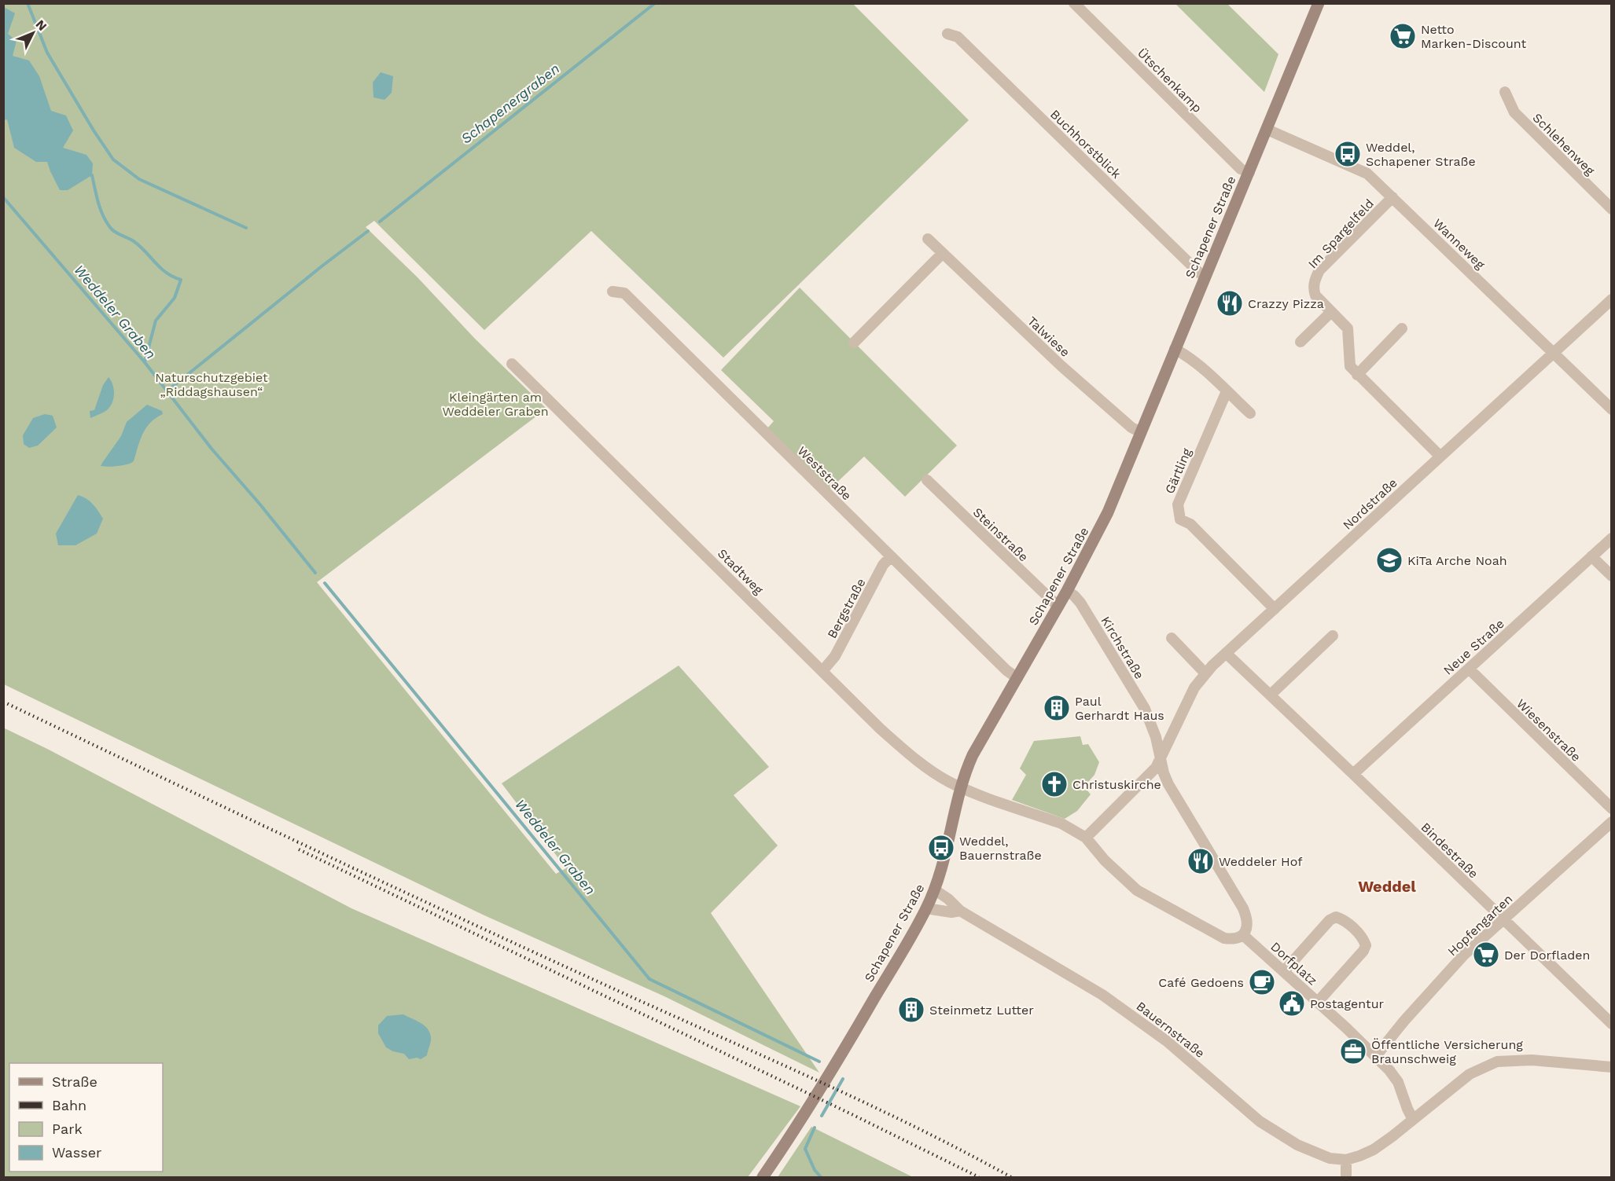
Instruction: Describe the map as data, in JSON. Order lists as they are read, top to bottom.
{
  "streets": {
    "street": [
      "Ütschenkamp",
      "Buchhorstblick",
      "Schlehenweg",
      "Schapener Straße",
      "Im Spargelfeld",
      "Wanneweg",
      "Talwiese",
      "Gärtling",
      "Weststraße",
      "Nordstraße",
      "Steinstraße",
      "Stadtweg",
      "Bergstraße",
      "Neue Straße",
      "Kirchstraße",
      "Wiesenstraße",
      "Bindestraße",
      "Hopfengarten",
      "Dorfplatz",
      "Bauernstraße"
    ]
  },
  "crossings": [
    ["Ütschenkamp", "Schapener Straße"],
    ["Buchhorstblick", "Schapener Straße"],
    ["Schapener Straße", "Wanneweg"],
    ["Schapener Straße", "Talwiese"],
    ["Schapener Straße", "Weststraße"],
    ["Schapener Straße", "Steinstraße"],
    ["Schapener Straße", "Stadtweg"],
    ["Schapener Straße", "Kirchstraße"],
    ["Schapener Straße", "Bauernstraße"],
    ["Im Spargelfeld", "Wanneweg"],
    ["Im Spargelfeld", "Nordstraße"],
    ["Wanneweg", "Nordstraße"],
    ["Gärtling", "Nordstraße"],
    ["Weststraße", "Bergstraße"],
    ["Nordstraße", "Kirchstraße"],
    ["Nordstraße", "Bindestraße"],
    ["Stadtweg", "Bergstraße"],
    ["Neue Straße", "Wiesenstraße"],
    ["Neue Straße", "Bindestraße"],
    ["Bindestraße", "Hopfengarten"],
    ["Hopfengarten", "Dorfplatz"]
  ],
  "districts": ["Weddel"],
  "water": ["Schapenergraben", "Weddeler Graben"],
  "parks": ["Naturschutzgebiet „Riddagshausen“", "Kleingärten am Weddeler Graben"],
  "places": {
    "supermarket": ["Netto Marken-Discount", "Der Dorfladen"],
    "bus stop": ["Weddel, Schapener Straße", "Weddel, Bauernstraße"],
    "restaurant": ["Crazzy Pizza", "Weddeler Hof"],
    "school or university": ["KiTa Arche Noah"],
    "building": ["Paul Gerhardt Haus", "Steinmetz Lutter"],
    "church": ["Christuskirche"],
    "cafe": ["Café Gedoens"],
    "public building": ["Postagentur"],
    "office": ["Öffentliche Versicherung Braunschweig"]
  },
  "legend": [
    "Straße",
    "Bahn",
    "Park",
    "Wasser"
  ],
  "north": "top right"
}
